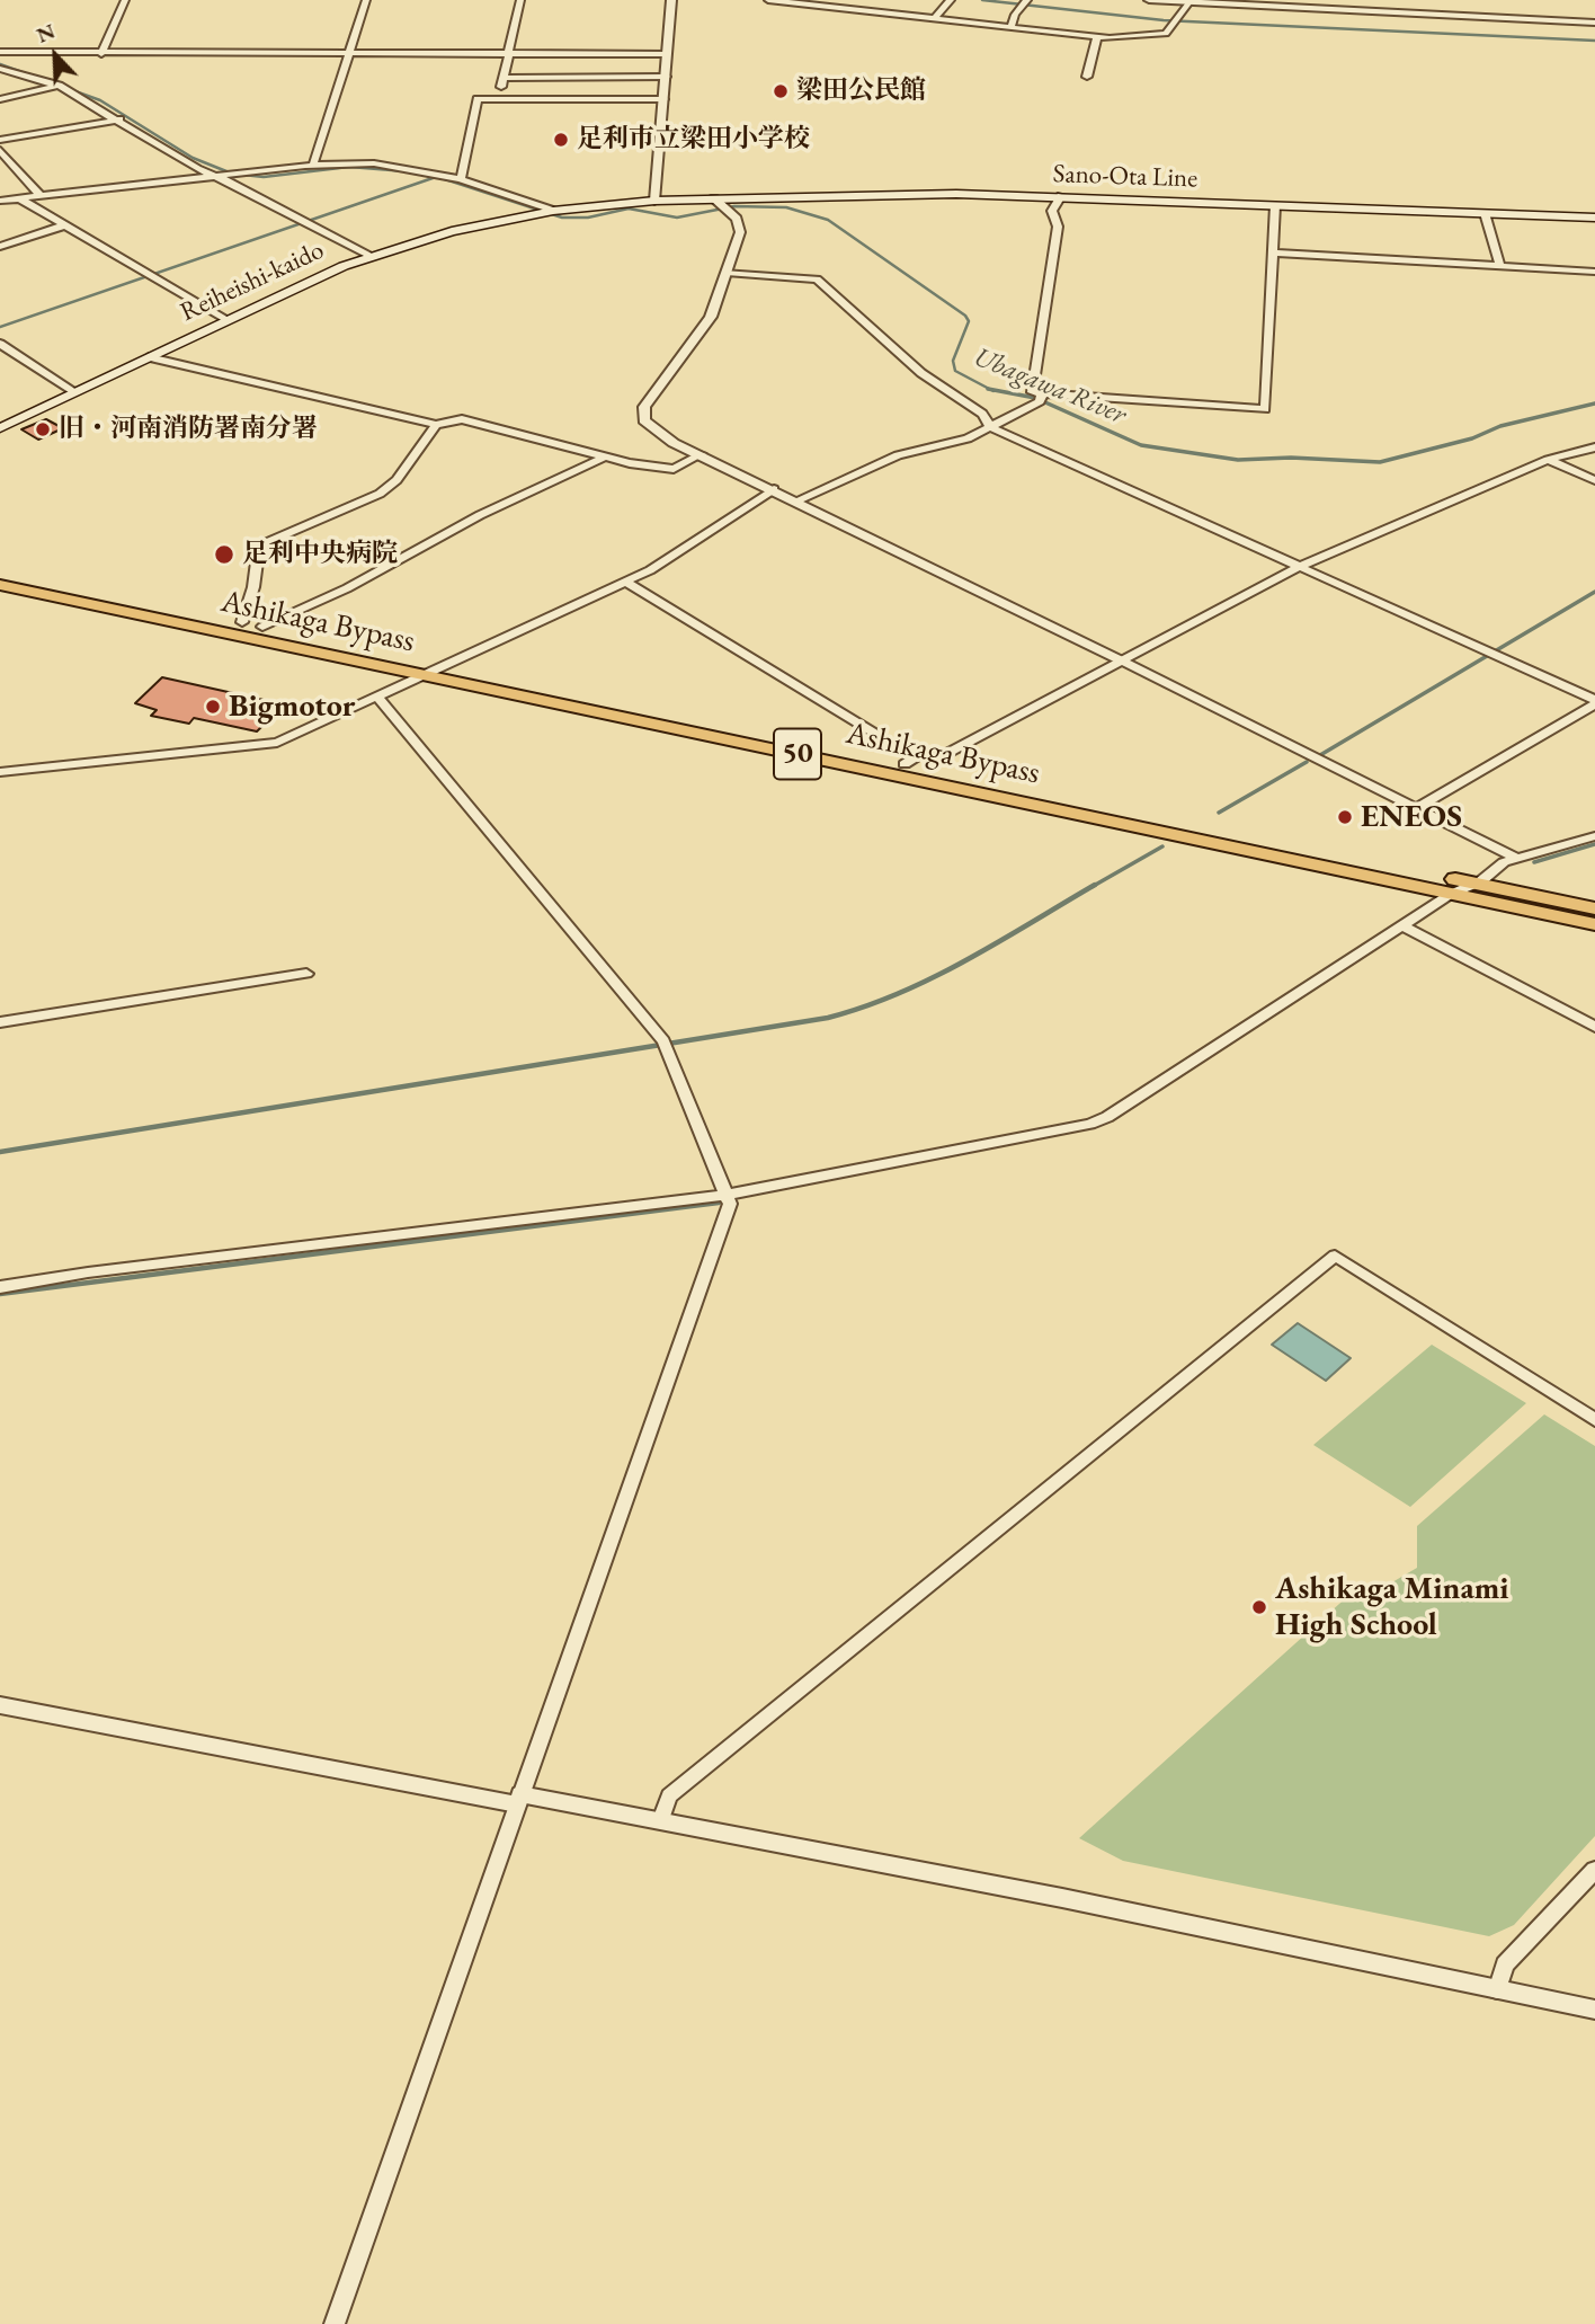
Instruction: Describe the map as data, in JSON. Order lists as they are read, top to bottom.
{
  "streets": {
    "highway": ["Ashikaga Bypass", "50"],
    "main road": ["Sano-Ota Line", "Reiheishi-kaido"]
  },
  "crossings": [
    ["Sano-Ota Line", "Reiheishi-kaido"]
  ],
  "water": ["Ubagawa River"],
  "places": [
    "梁田公民館",
    "足利市立梁田小学校",
    "旧・河南消防署南分署",
    "足利中央病院",
    "Bigmotor",
    "ENEOS",
    "Ashikaga Minami High School"
  ],
  "north": "top left"
}
